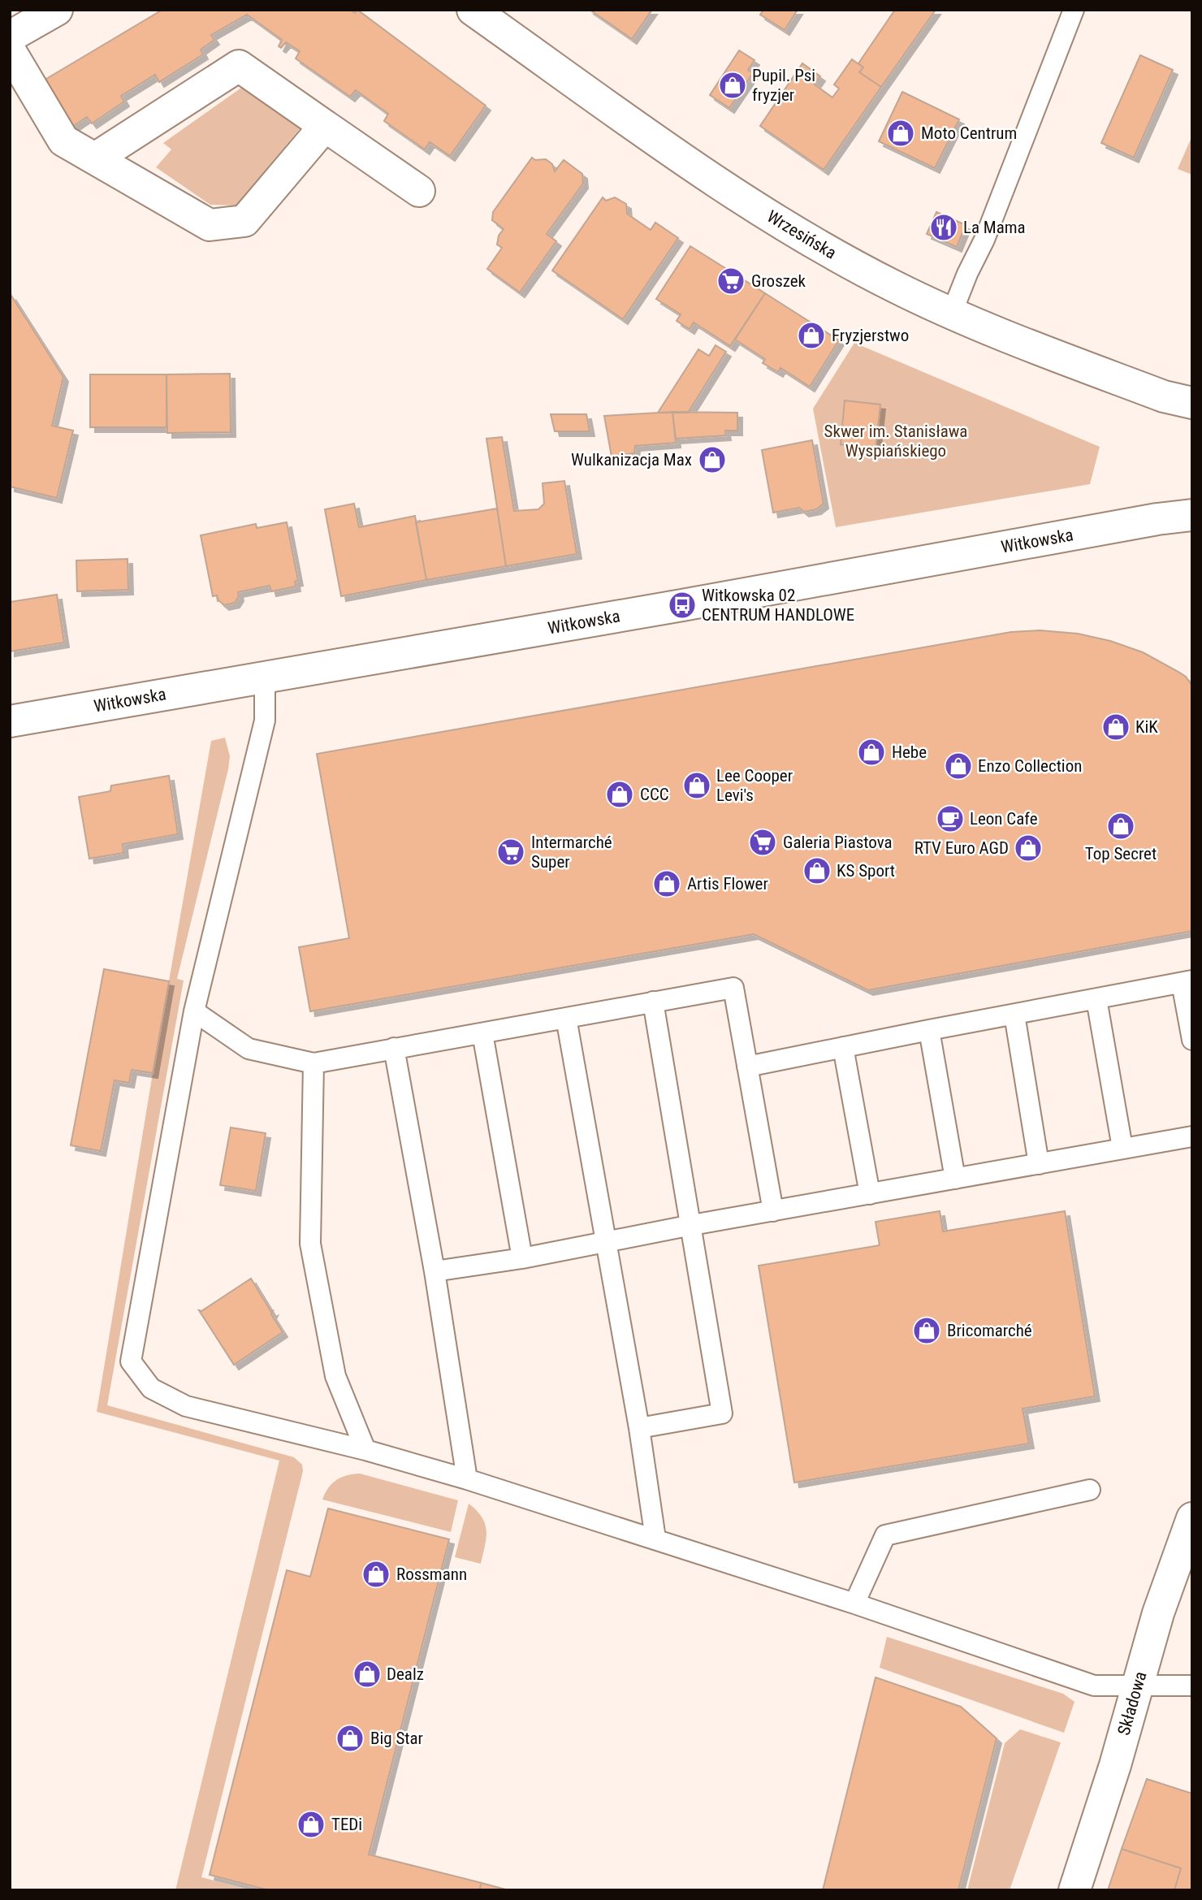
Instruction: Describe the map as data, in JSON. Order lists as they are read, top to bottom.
{
  "streets": {
    "street": ["Wrzesińska", "Witkowska", "Składowa"]
  },
  "parks": ["Skwer im. Stanisława Wyspiańskiego"],
  "places": {
    "shop": [
      "Pupil. Psi fryzjer",
      "Moto Centrum",
      "Fryzjerstwo",
      "Wulkanizacja Max",
      "KiK",
      "Hebe",
      "Enzo Collection",
      "Lee Cooper Levi's",
      "CCC",
      "Top Secret",
      "RTV Euro AGD",
      "KS Sport",
      "Artis Flower",
      "Bricomarché",
      "Rossmann",
      "Dealz",
      "Big Star",
      "TEDi"
    ],
    "restaurant": ["La Mama"],
    "supermarket": ["Groszek", "Galeria Piastova", "Intermarché Super"],
    "bus stop": ["Witkowska 02 CENTRUM HANDLOWE"],
    "cafe": ["Leon Cafe"]
  }
}
